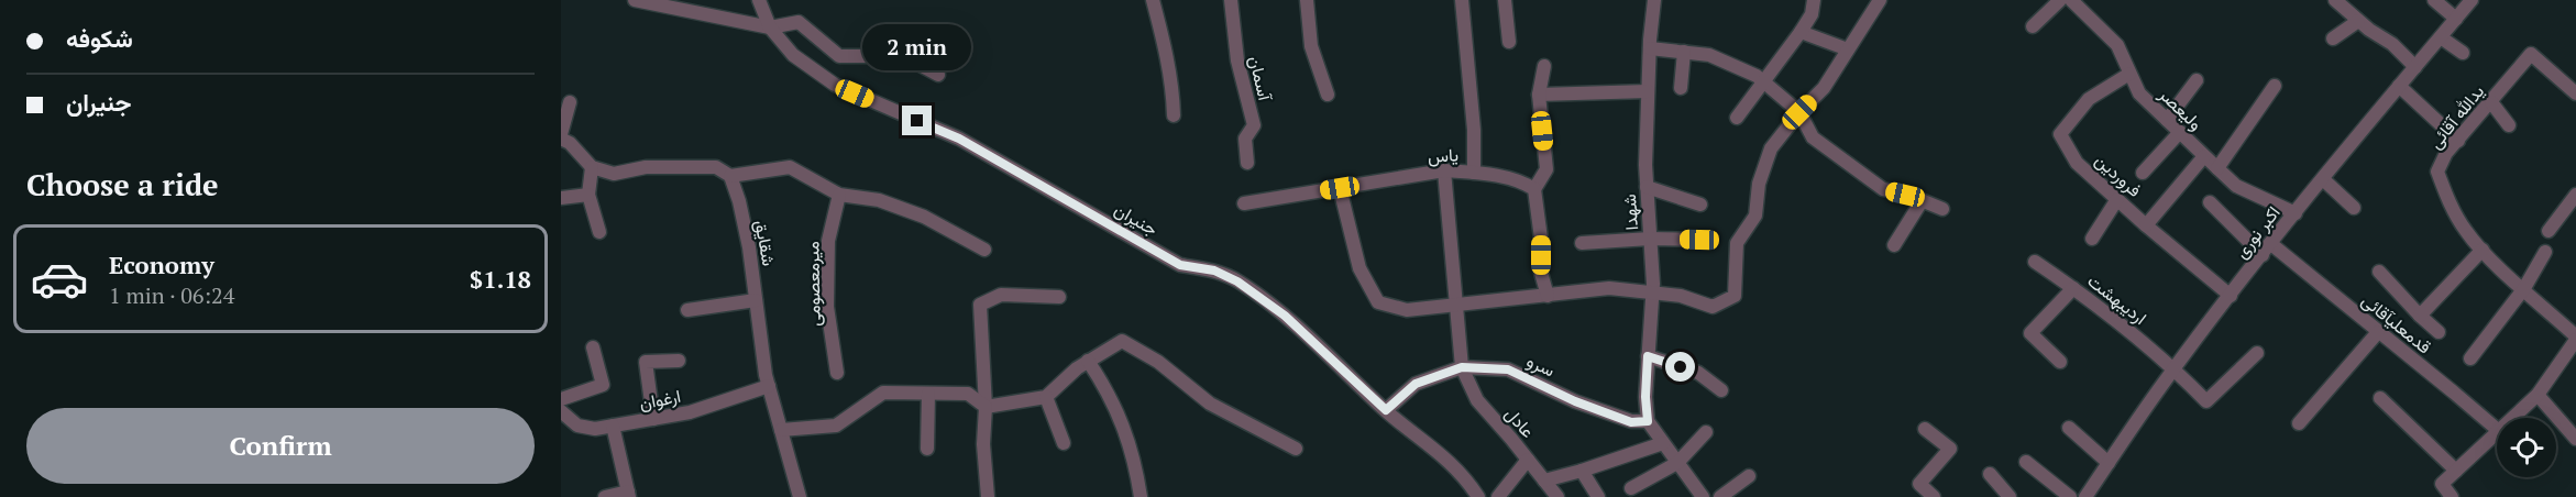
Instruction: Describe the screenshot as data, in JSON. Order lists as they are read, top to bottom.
{
  "streets": {
    "street": [
      "آسمان",
      "ولیعصر",
      "یدالله آقائی",
      "یاس",
      "فروردین",
      "شهدا",
      "جنیران",
      "اکبر نوری",
      "شقایق",
      "میرمعصومی",
      "اردیبهشت",
      "قدمعلیآقائی",
      "سرو",
      "ارغوان",
      "عادل"
    ]
  },
  "crossings": [
    ["ولیعصر", "فروردین"],
    ["ولیعصر", "اکبر نوری"],
    ["فروردین", "اکبر نوری"],
    ["شهدا", "سرو"],
    ["جنیران", "سرو"],
    ["اکبر نوری", "اردیبهشت"],
    ["اکبر نوری", "قدمعلیآقائی"],
    ["شقایق", "ارغوان"],
    ["سرو", "عادل"]
  ],
  "page": {
    "banner": ["شکوفه", "جنیران"],
    "bubble": "2 min",
    "heading": "Choose a ride",
    "list": [
      {
        "name": "Economy",
        "note": "1 min · 06:24",
        "value": "$1.18"
      }
    ],
    "buttons": "Confirm"
  }
}
